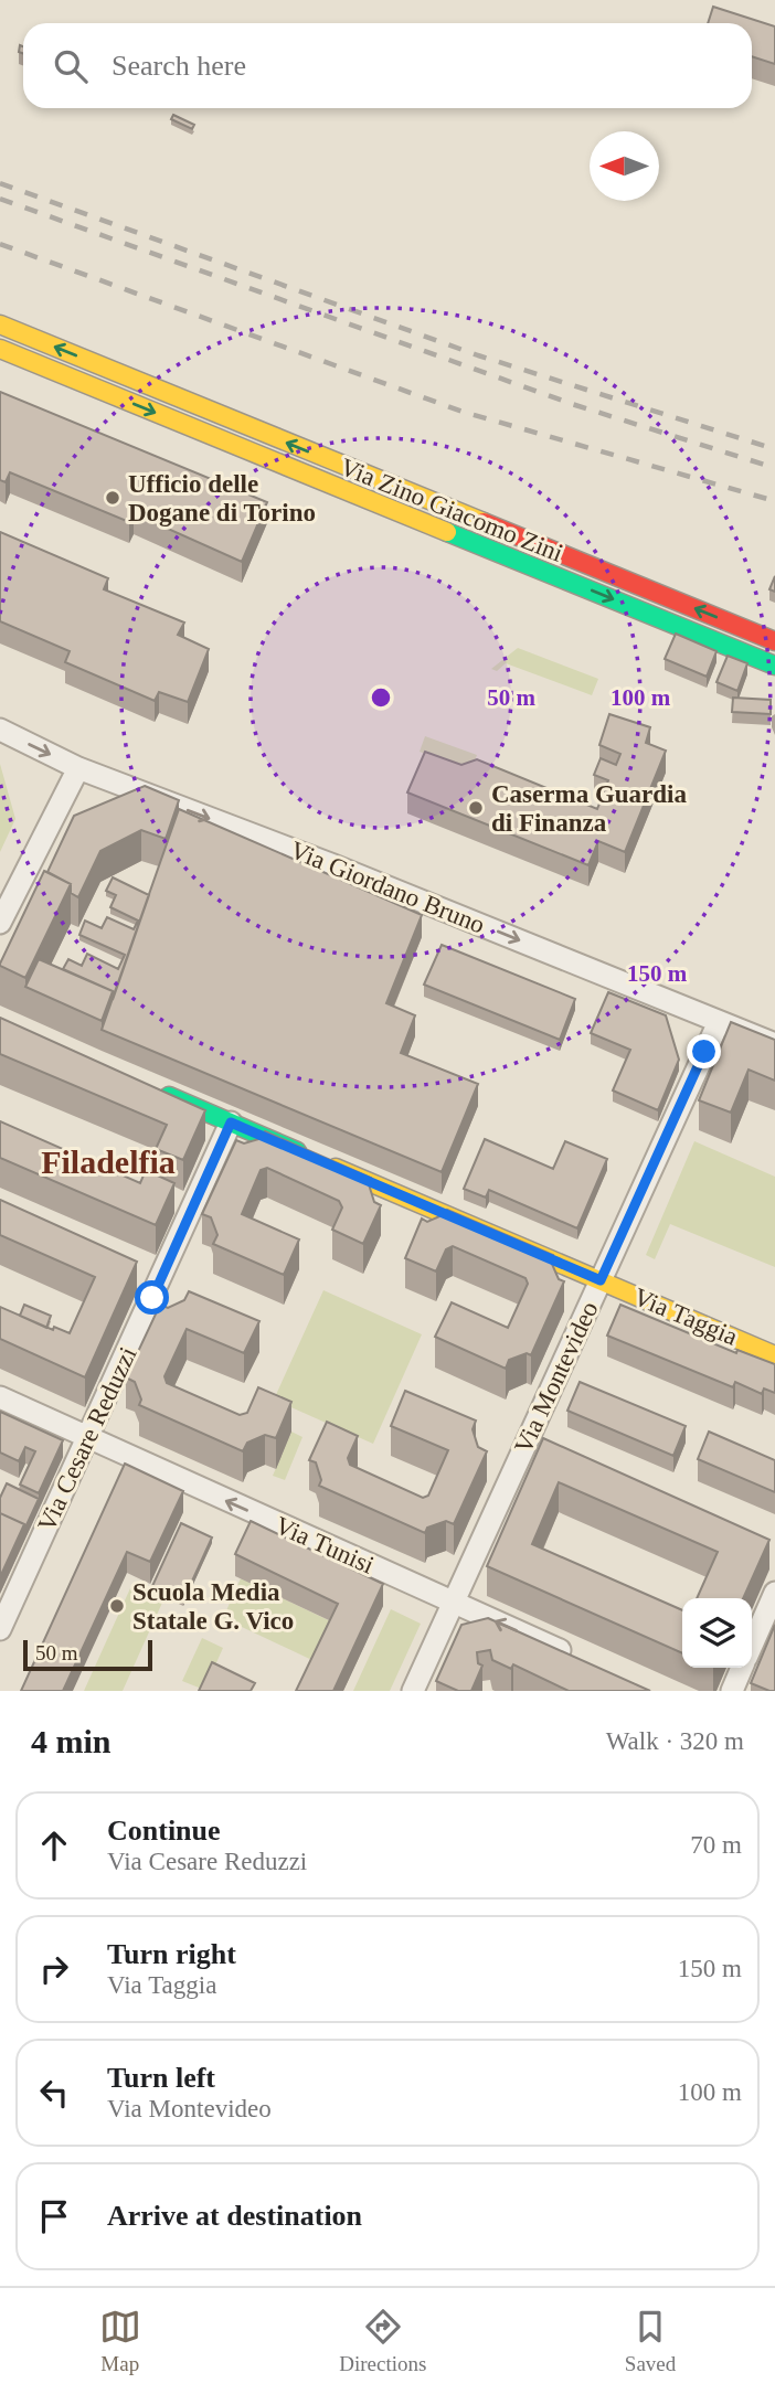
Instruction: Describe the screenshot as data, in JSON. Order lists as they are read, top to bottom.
{
  "streets": {
    "street": [
      "Via Zino Giacomo Zini",
      "Via Giordano Bruno",
      "Via Taggia",
      "Via Montevideo",
      "Via Cesare Reduzzi",
      "Via Tunisi"
    ]
  },
  "crossings": [
    ["Via Giordano Bruno", "Via Montevideo"],
    ["Via Taggia", "Via Montevideo"],
    ["Via Taggia", "Via Cesare Reduzzi"],
    ["Via Montevideo", "Via Tunisi"],
    ["Via Cesare Reduzzi", "Via Tunisi"]
  ],
  "one_way": ["Via Giordano Bruno", "Via Tunisi"],
  "districts": ["Filadelfia"],
  "places": ["Ufficio delle Dogane di Torino", "Caserma Guardia di Finanza", "Scuola Media Statale G. Vico"],
  "scale_bar": "50 m",
  "north": "left",
  "page": {
    "search": "Search here",
    "scale": "50 m",
    "heading": ["4 min", "Walk · 320 m"],
    "list": [
      ["Continue", "Via Cesare Reduzzi", "70 m"],
      ["Turn right", "Via Taggia", "150 m"],
      ["Turn left", "Via Montevideo", "100 m"],
      "Arrive at destination"
    ],
    "nav": ["Map", "Directions", "Saved"]
  },
  "rings": ["50 m", "100 m", "150 m"]
}
